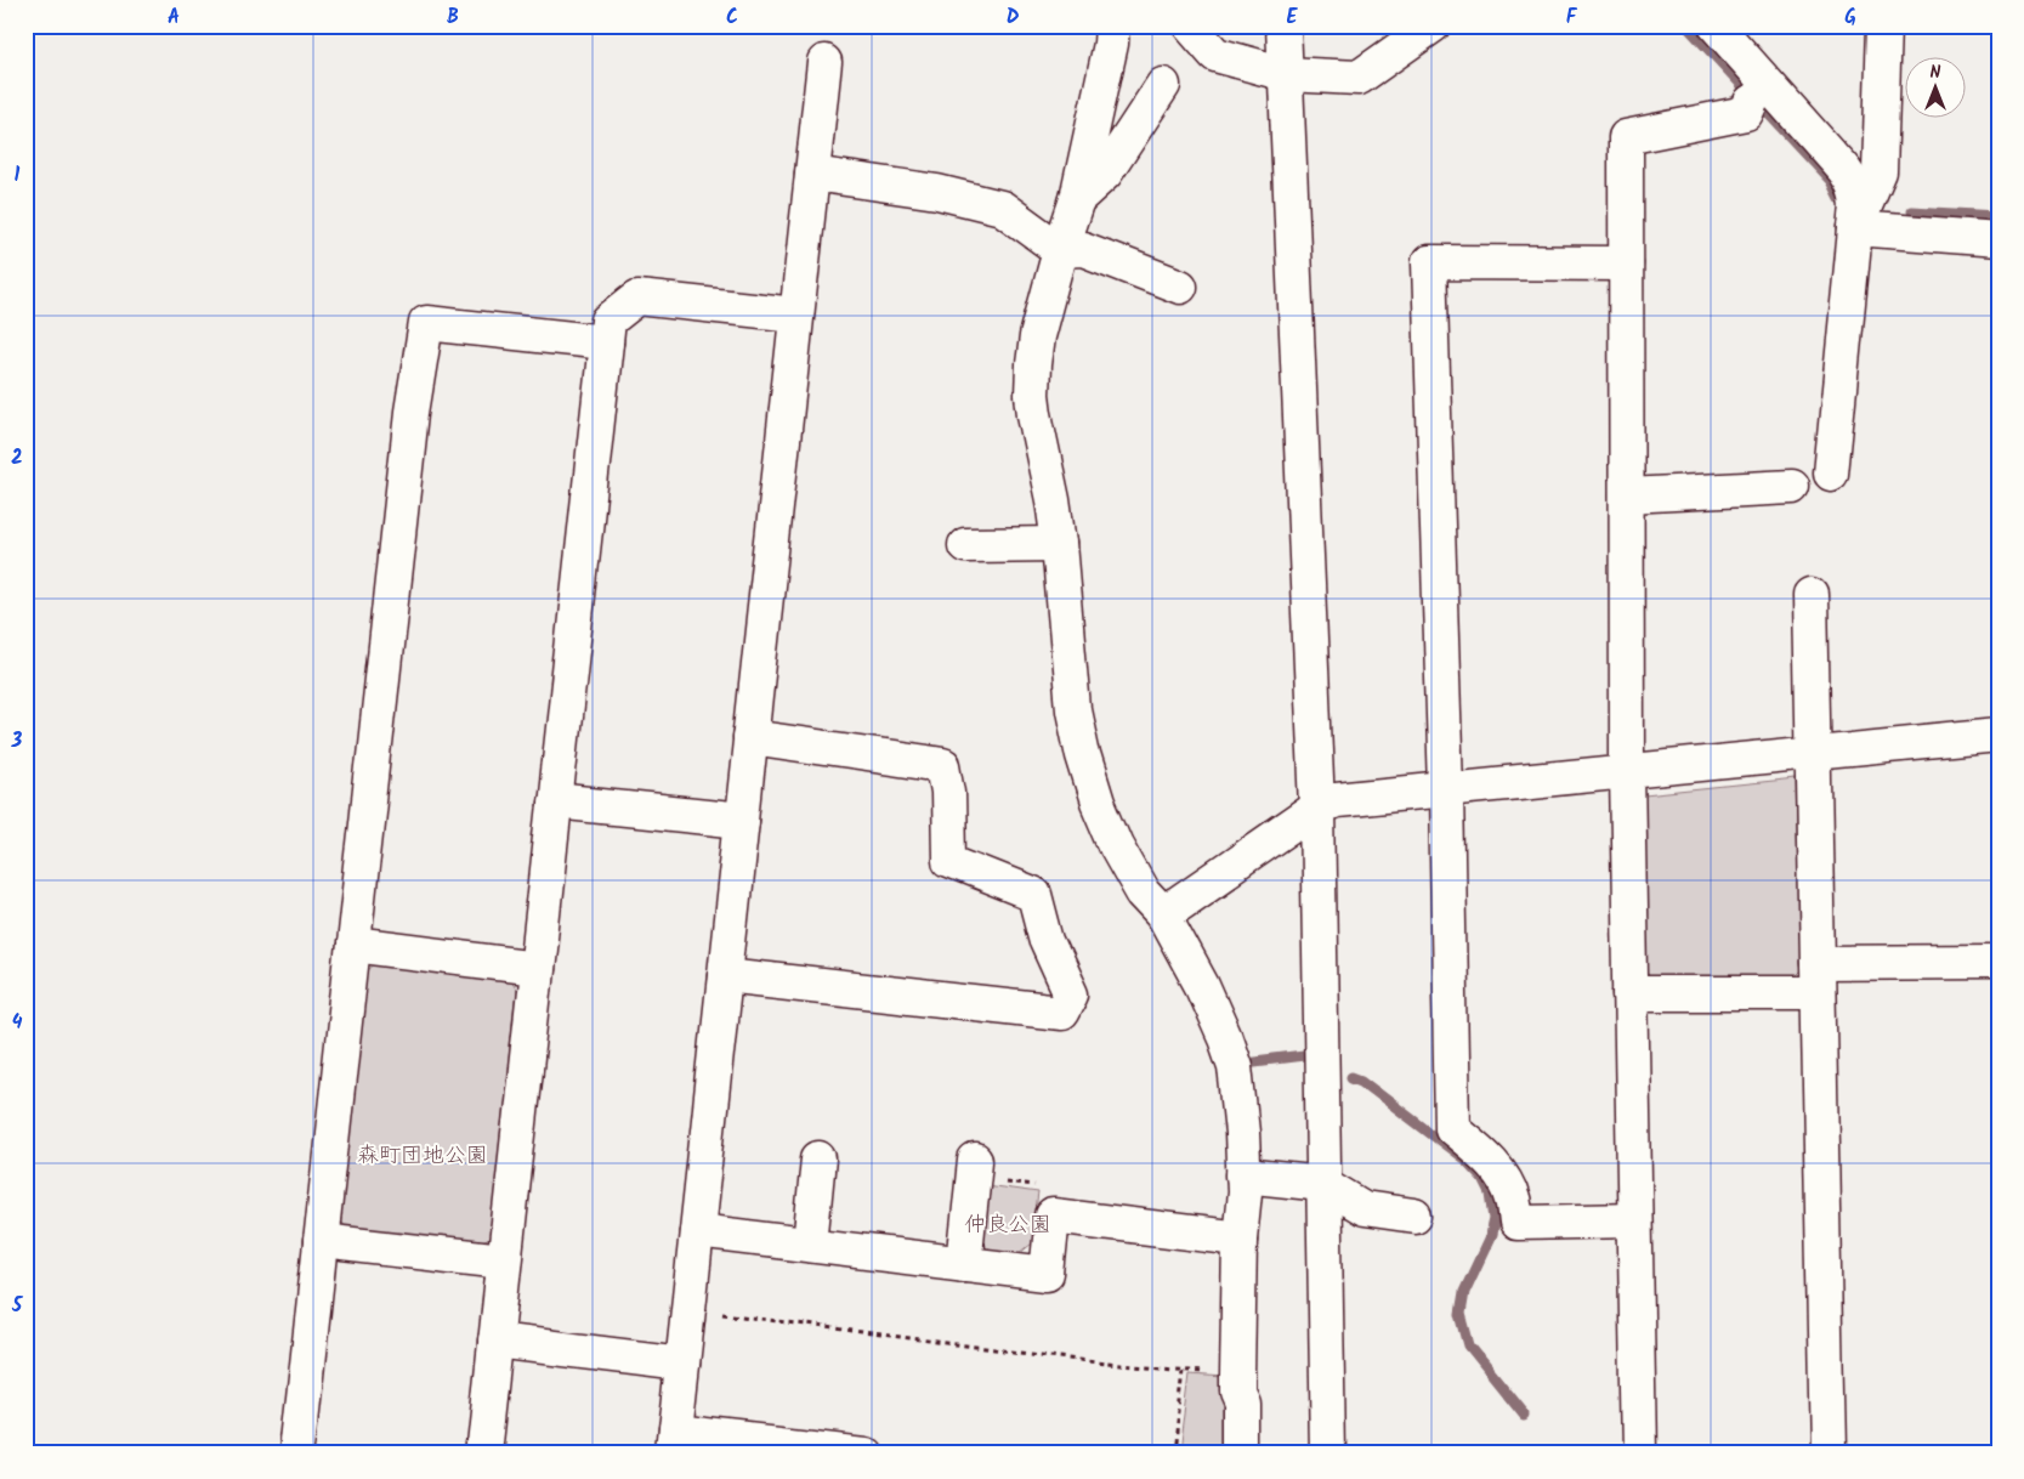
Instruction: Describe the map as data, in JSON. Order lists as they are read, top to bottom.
{
  "parks": ["森町団地公園", "仲良公園"],
  "north": "top",
  "grid": {
    "columns": [
      "A",
      "B",
      "C",
      "D",
      "E",
      "F",
      "G"
    ],
    "rows": [
      "1",
      "2",
      "3",
      "4",
      "5"
    ]
  }
}
